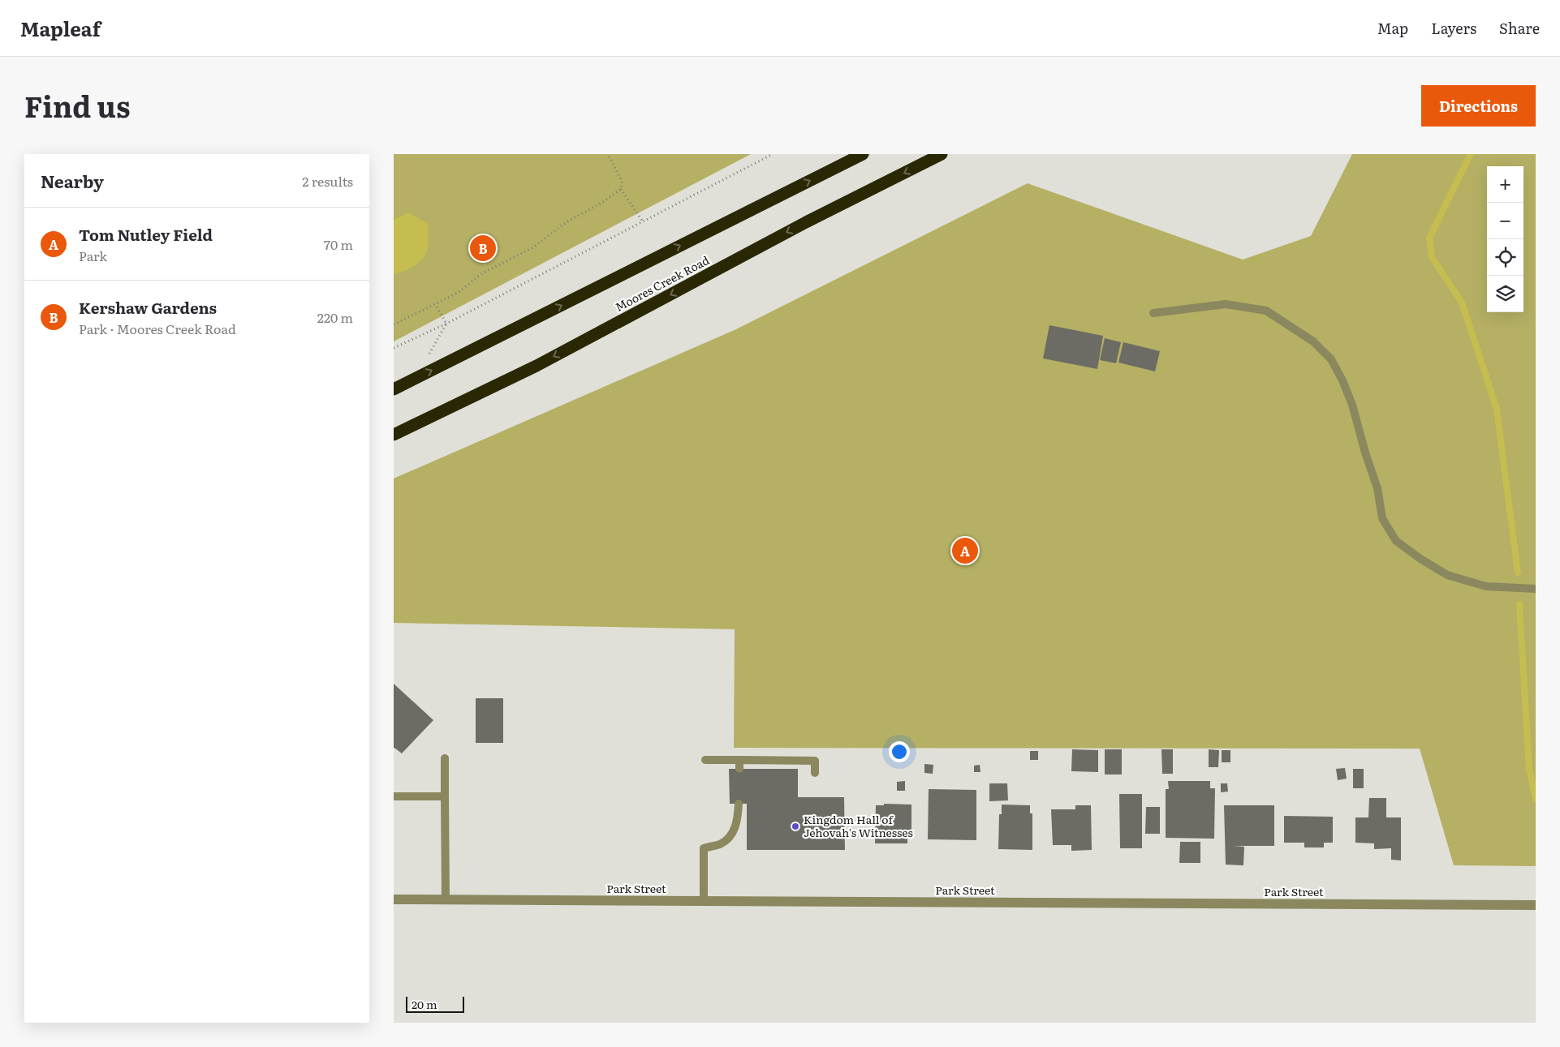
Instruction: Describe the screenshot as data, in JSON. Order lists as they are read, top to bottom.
{
  "streets": {
    "highway": ["Moores Creek Road"],
    "street": ["Park Street"]
  },
  "places": ["Kingdom Hall of Jehovah's Witnesses"],
  "scale_bar": "20 m",
  "page": {
    "header": "Mapleaf",
    "nav": ["Map", "Layers", "Share"],
    "title": "Find us",
    "buttons": "Directions",
    "heading": ["Nearby", "2 results"],
    "map_buttons": ["+", "−"],
    "list": [
      {
        "mark": "A",
        "name": "Tom Nutley Field",
        "note": "Park",
        "value": "70 m"
      },
      {
        "mark": "B",
        "name": "Kershaw Gardens",
        "note": "Park · Moores Creek Road",
        "value": "220 m"
      }
    ],
    "pins": ["B", "A"],
    "scale": "20 m"
  }
}
